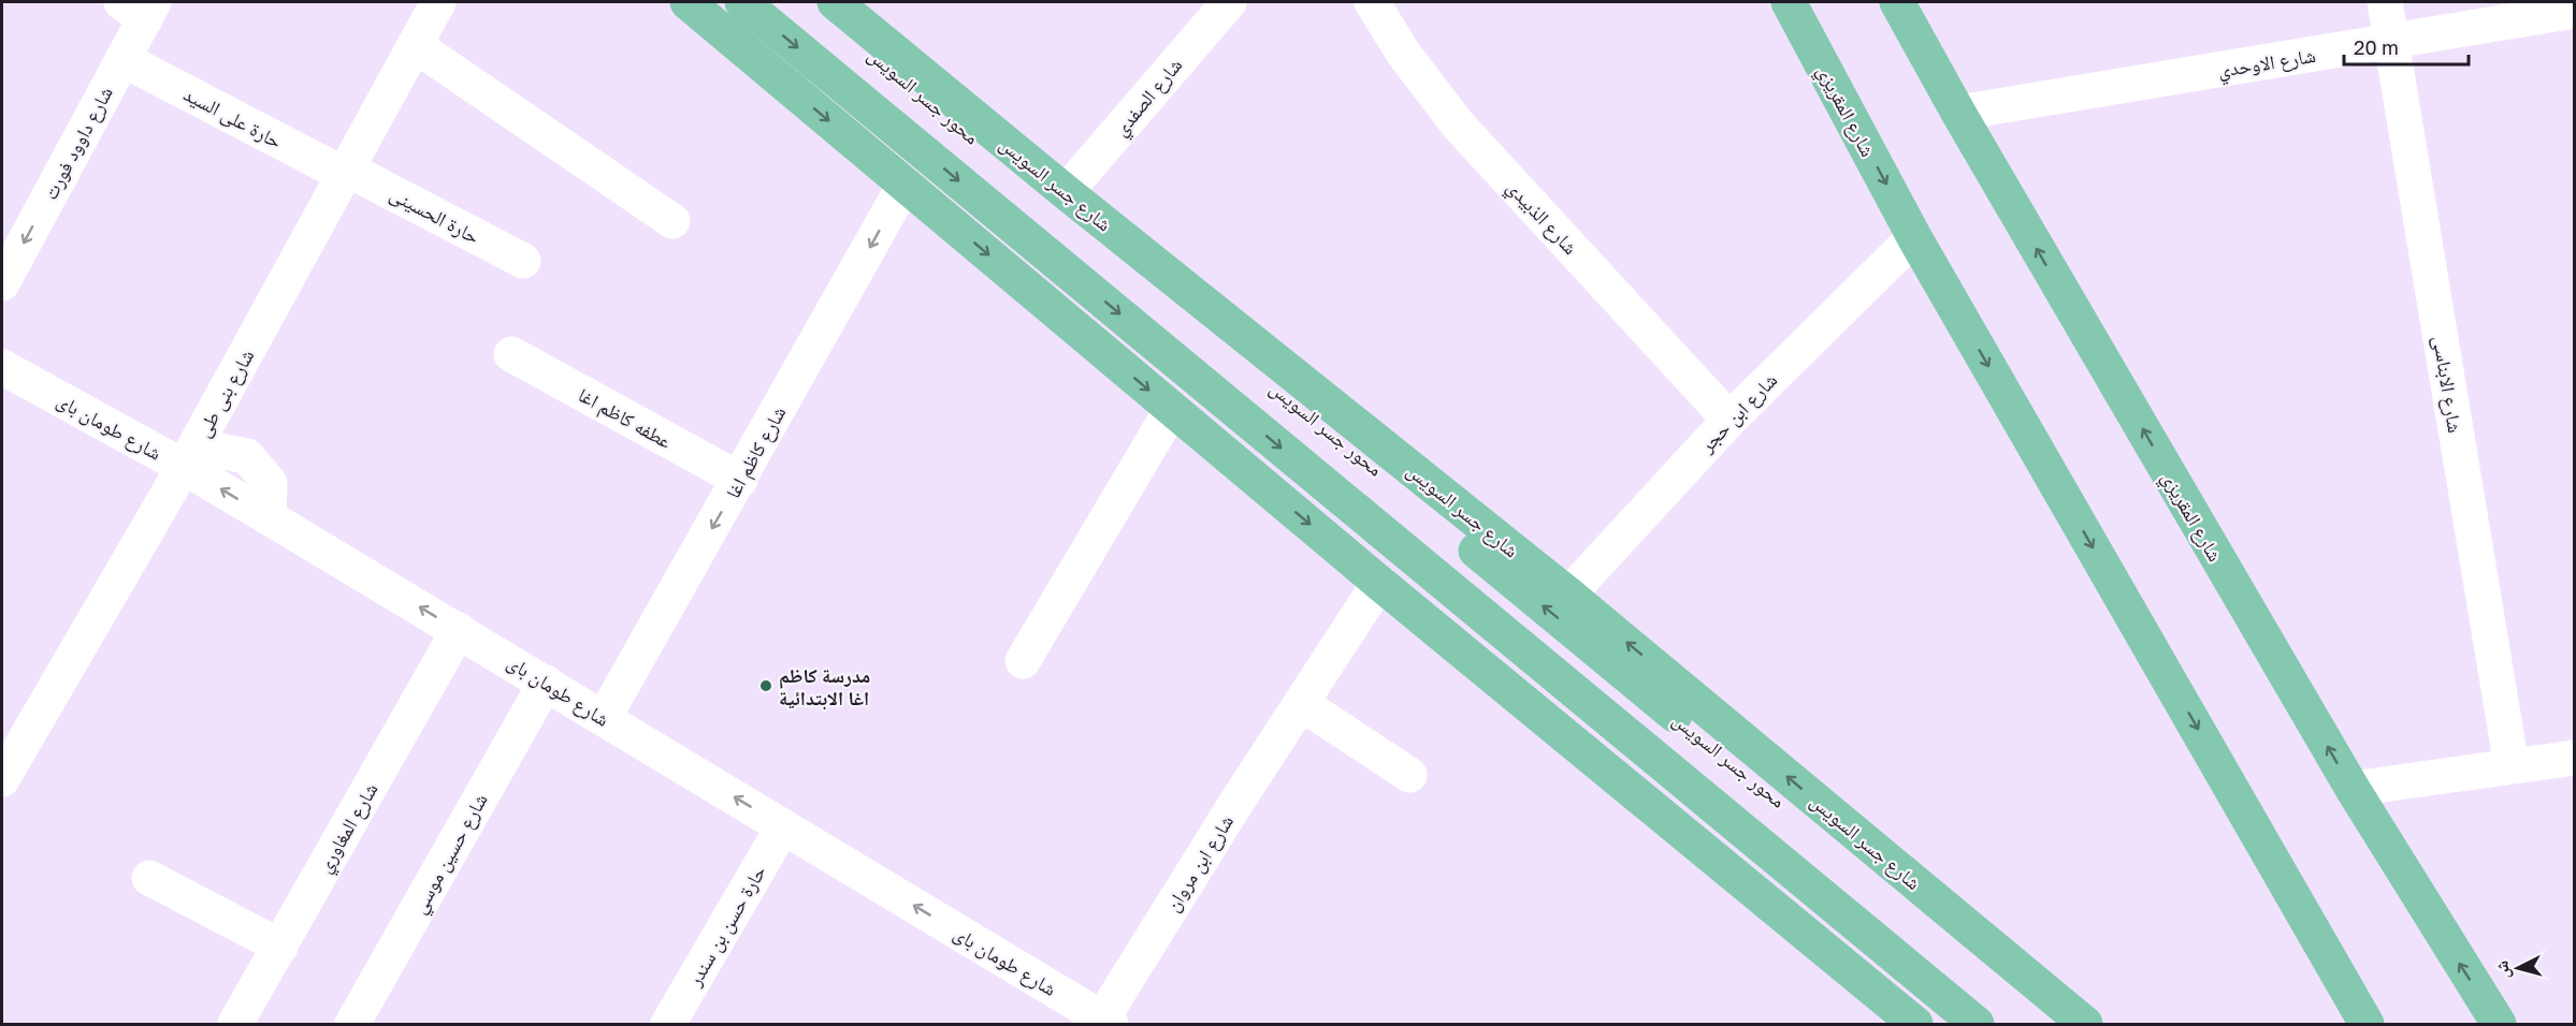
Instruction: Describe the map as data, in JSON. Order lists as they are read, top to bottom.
{
  "streets": {
    "main road": ["محور جسر السويس", "شارع المقريزي", "شارع جسر السويس"],
    "street": [
      "شارع الاوحدي",
      "شارع الصفدي",
      "حارة على السيد",
      "شارع داوود فورت",
      "حارة الحسينى",
      "شارع الذبيدي",
      "شارع الابناسى",
      "شارع بنى طى",
      "شارع ابن حجر",
      "عطفه كاظم اغا",
      "شارع طومان باى",
      "شارع كاظم اغا",
      "شارع المغاوري",
      "شارع حسين موسي",
      "شارع ابن مروان",
      "حارة حسن بن سندر"
    ]
  },
  "crossings": [
    ["شارع الاوحدي", "شارع المقريزي"],
    ["شارع الاوحدي", "شارع الابناسى"],
    ["شارع الصفدي", "شارع جسر السويس"],
    ["شارع المقريزي", "شارع ابن حجر"],
    ["حارة على السيد", "شارع داوود فورت"],
    ["حارة على السيد", "حارة الحسينى"],
    ["حارة على السيد", "شارع بنى طى"],
    ["شارع جسر السويس", "شارع ابن حجر"],
    ["حارة الحسينى", "شارع بنى طى"],
    ["شارع الذبيدي", "شارع ابن حجر"],
    ["شارع بنى طى", "شارع طومان باى"],
    ["عطفه كاظم اغا", "شارع كاظم اغا"],
    ["شارع طومان باى", "شارع كاظم اغا"],
    ["شارع طومان باى", "شارع المغاوري"],
    ["شارع طومان باى", "شارع حسين موسي"],
    ["شارع طومان باى", "شارع ابن مروان"],
    ["شارع طومان باى", "حارة حسن بن سندر"]
  ],
  "one_way": ["شارع داوود فورت", "شارع طومان باى", "شارع كاظم اغا"],
  "places": ["مدرسة كاظم اغا الابتدائية"],
  "scale_bar": "20 m",
  "north": "left"
}
